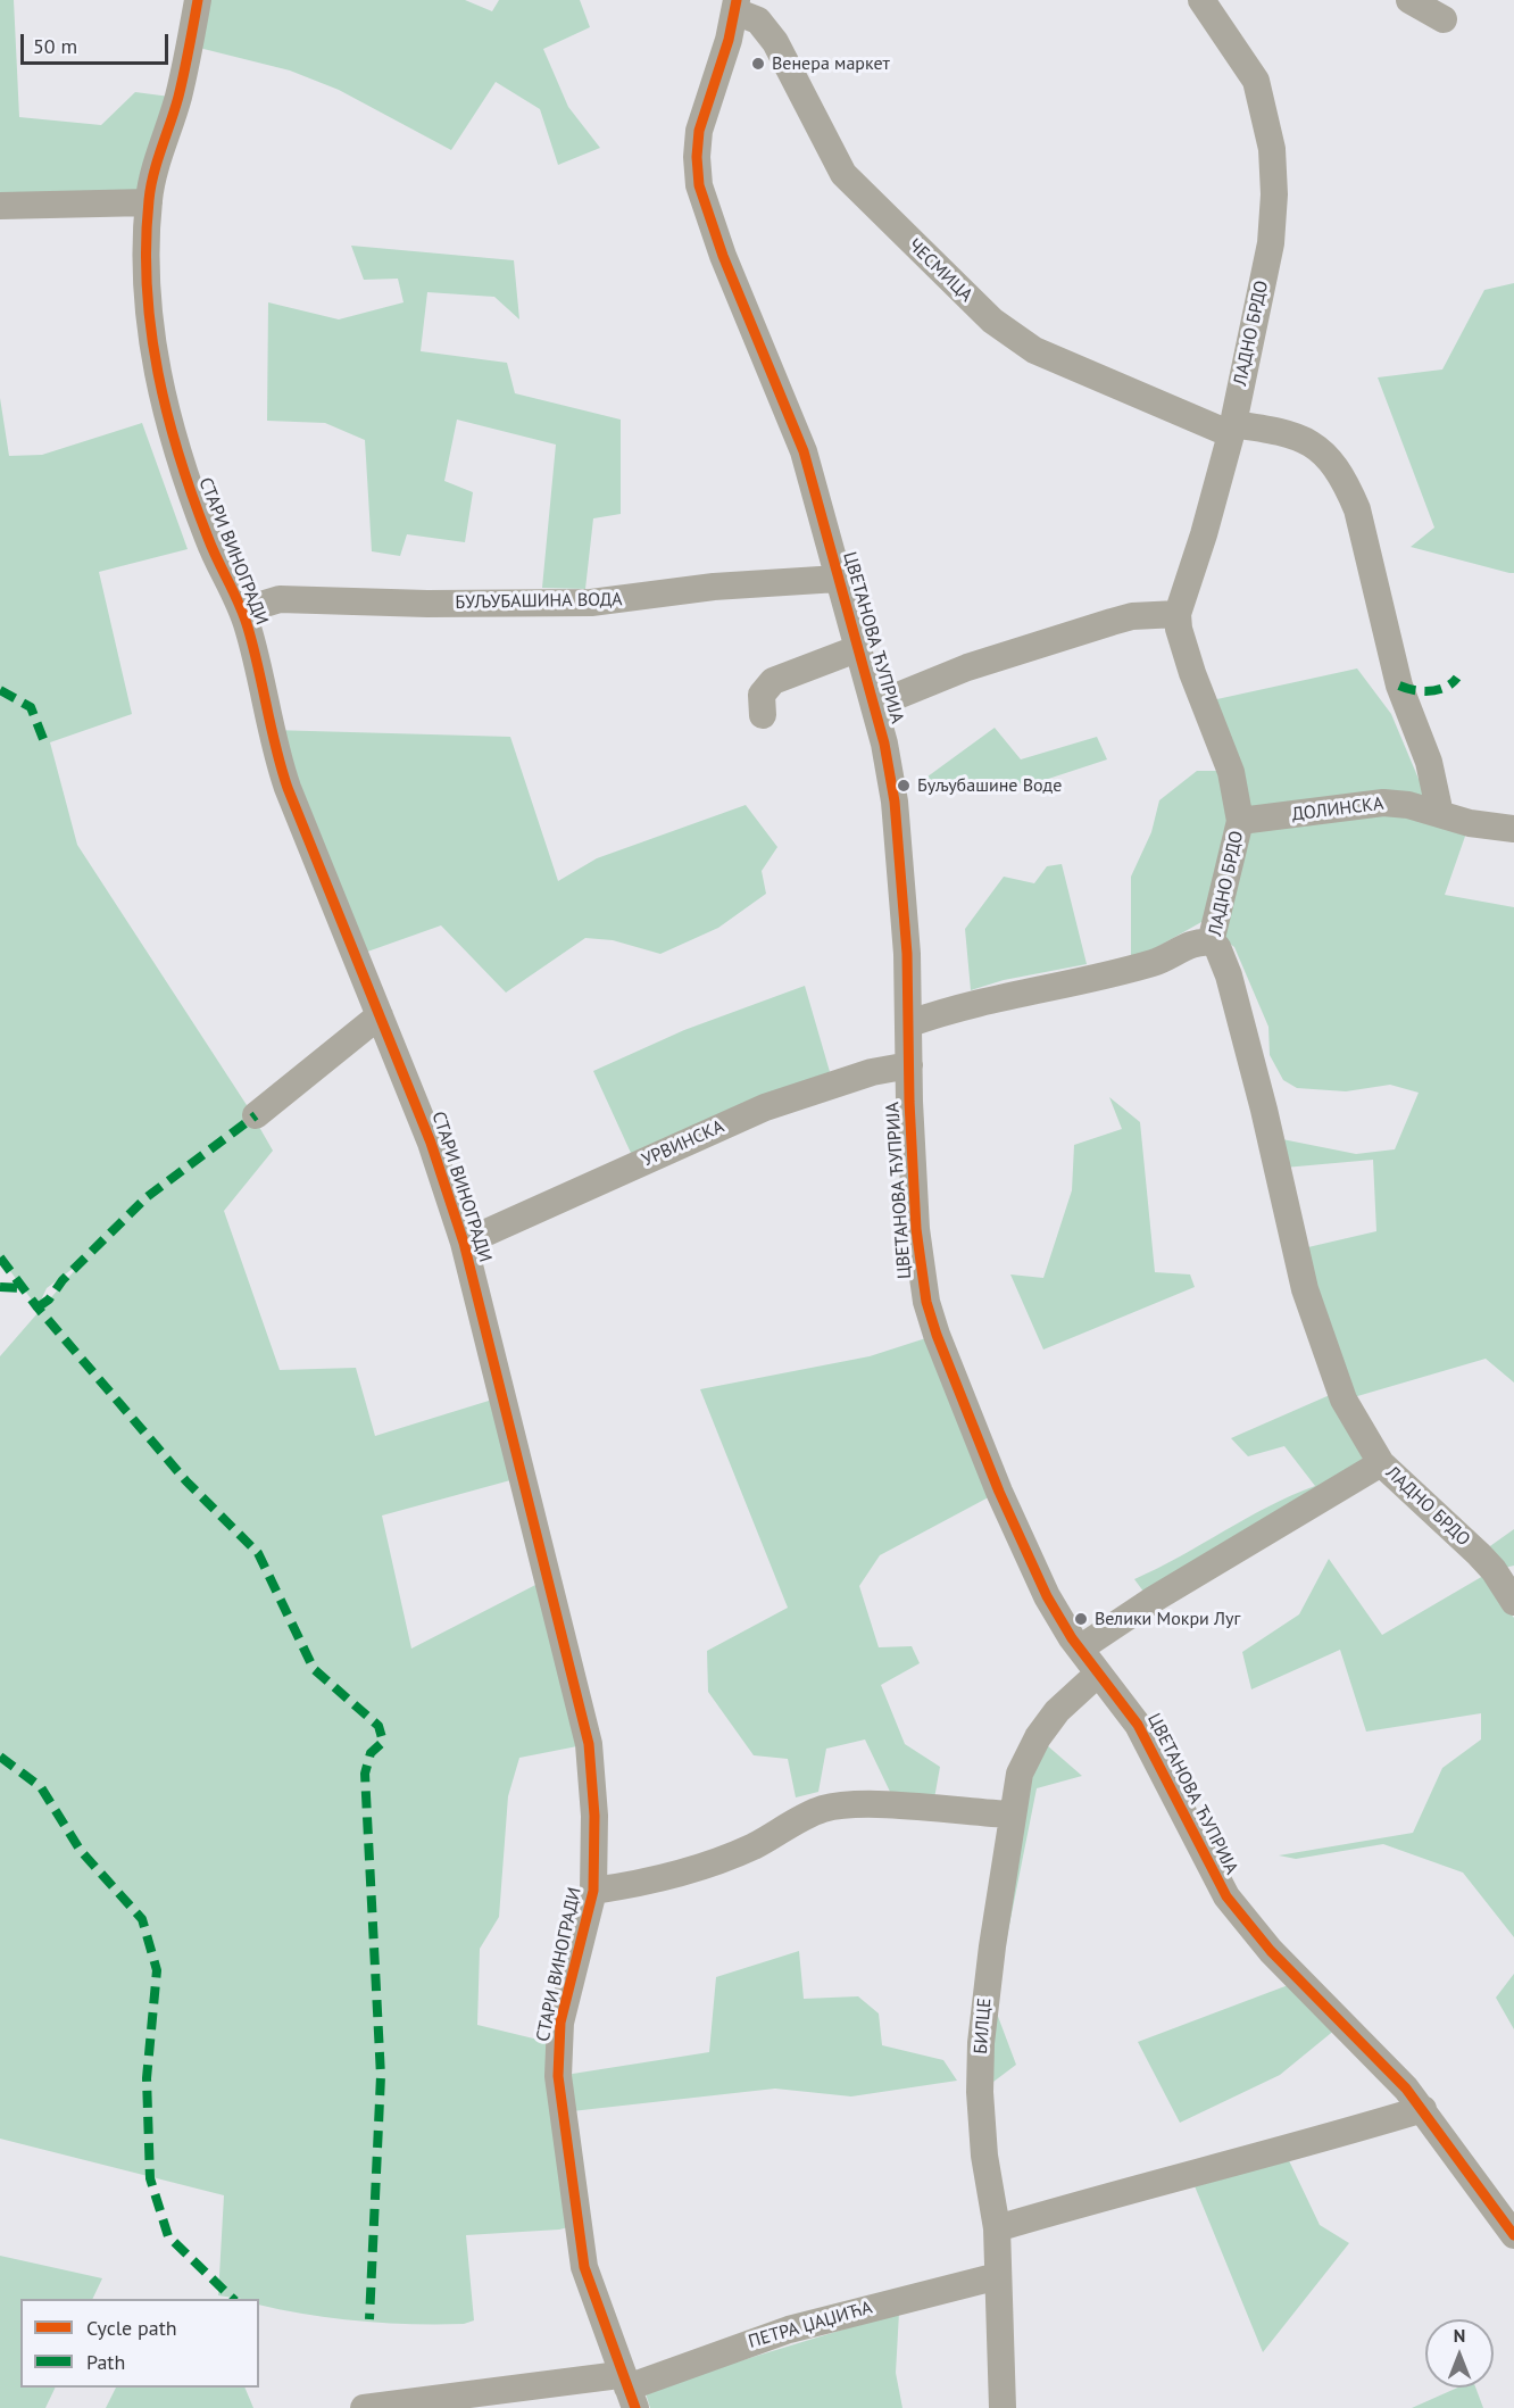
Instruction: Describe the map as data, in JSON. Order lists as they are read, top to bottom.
{
  "streets": {
    "street": [
      "ЧЕСМИЦА",
      "ЛАДНО БРДО",
      "СТАРИ ВИНОГРАДИ",
      "БУЉУБАШИНА ВОДА",
      "ЦВЕТАНОВА ЋУПРИЈА",
      "ДОЛИНСКА",
      "УРВИНСКА",
      "БИЛЦЕ",
      "ПЕТРА ЏАЏИЋА"
    ]
  },
  "crossings": [
    ["ЧЕСМИЦА", "ЛАДНО БРДО"],
    ["ЧЕСМИЦА", "ЦВЕТАНОВА ЋУПРИЈА"],
    ["ЧЕСМИЦА", "ДОЛИНСКА"],
    ["ЛАДНО БРДО", "ДОЛИНСКА"],
    ["СТАРИ ВИНОГРАДИ", "БУЉУБАШИНА ВОДА"],
    ["СТАРИ ВИНОГРАДИ", "УРВИНСКА"],
    ["СТАРИ ВИНОГРАДИ", "ПЕТРА ЏАЏИЋА"],
    ["БУЉУБАШИНА ВОДА", "ЦВЕТАНОВА ЋУПРИЈА"],
    ["ЦВЕТАНОВА ЋУПРИЈА", "УРВИНСКА"],
    ["ЦВЕТАНОВА ЋУПРИЈА", "БИЛЦЕ"],
    ["БИЛЦЕ", "ПЕТРА ЏАЏИЋА"]
  ],
  "places": ["Венера маркет", "Буљубашине Воде", "Велики Мокри Луг"],
  "legend": ["Cycle path", "Path"],
  "scale_bar": "50 m",
  "north": "top"
}
